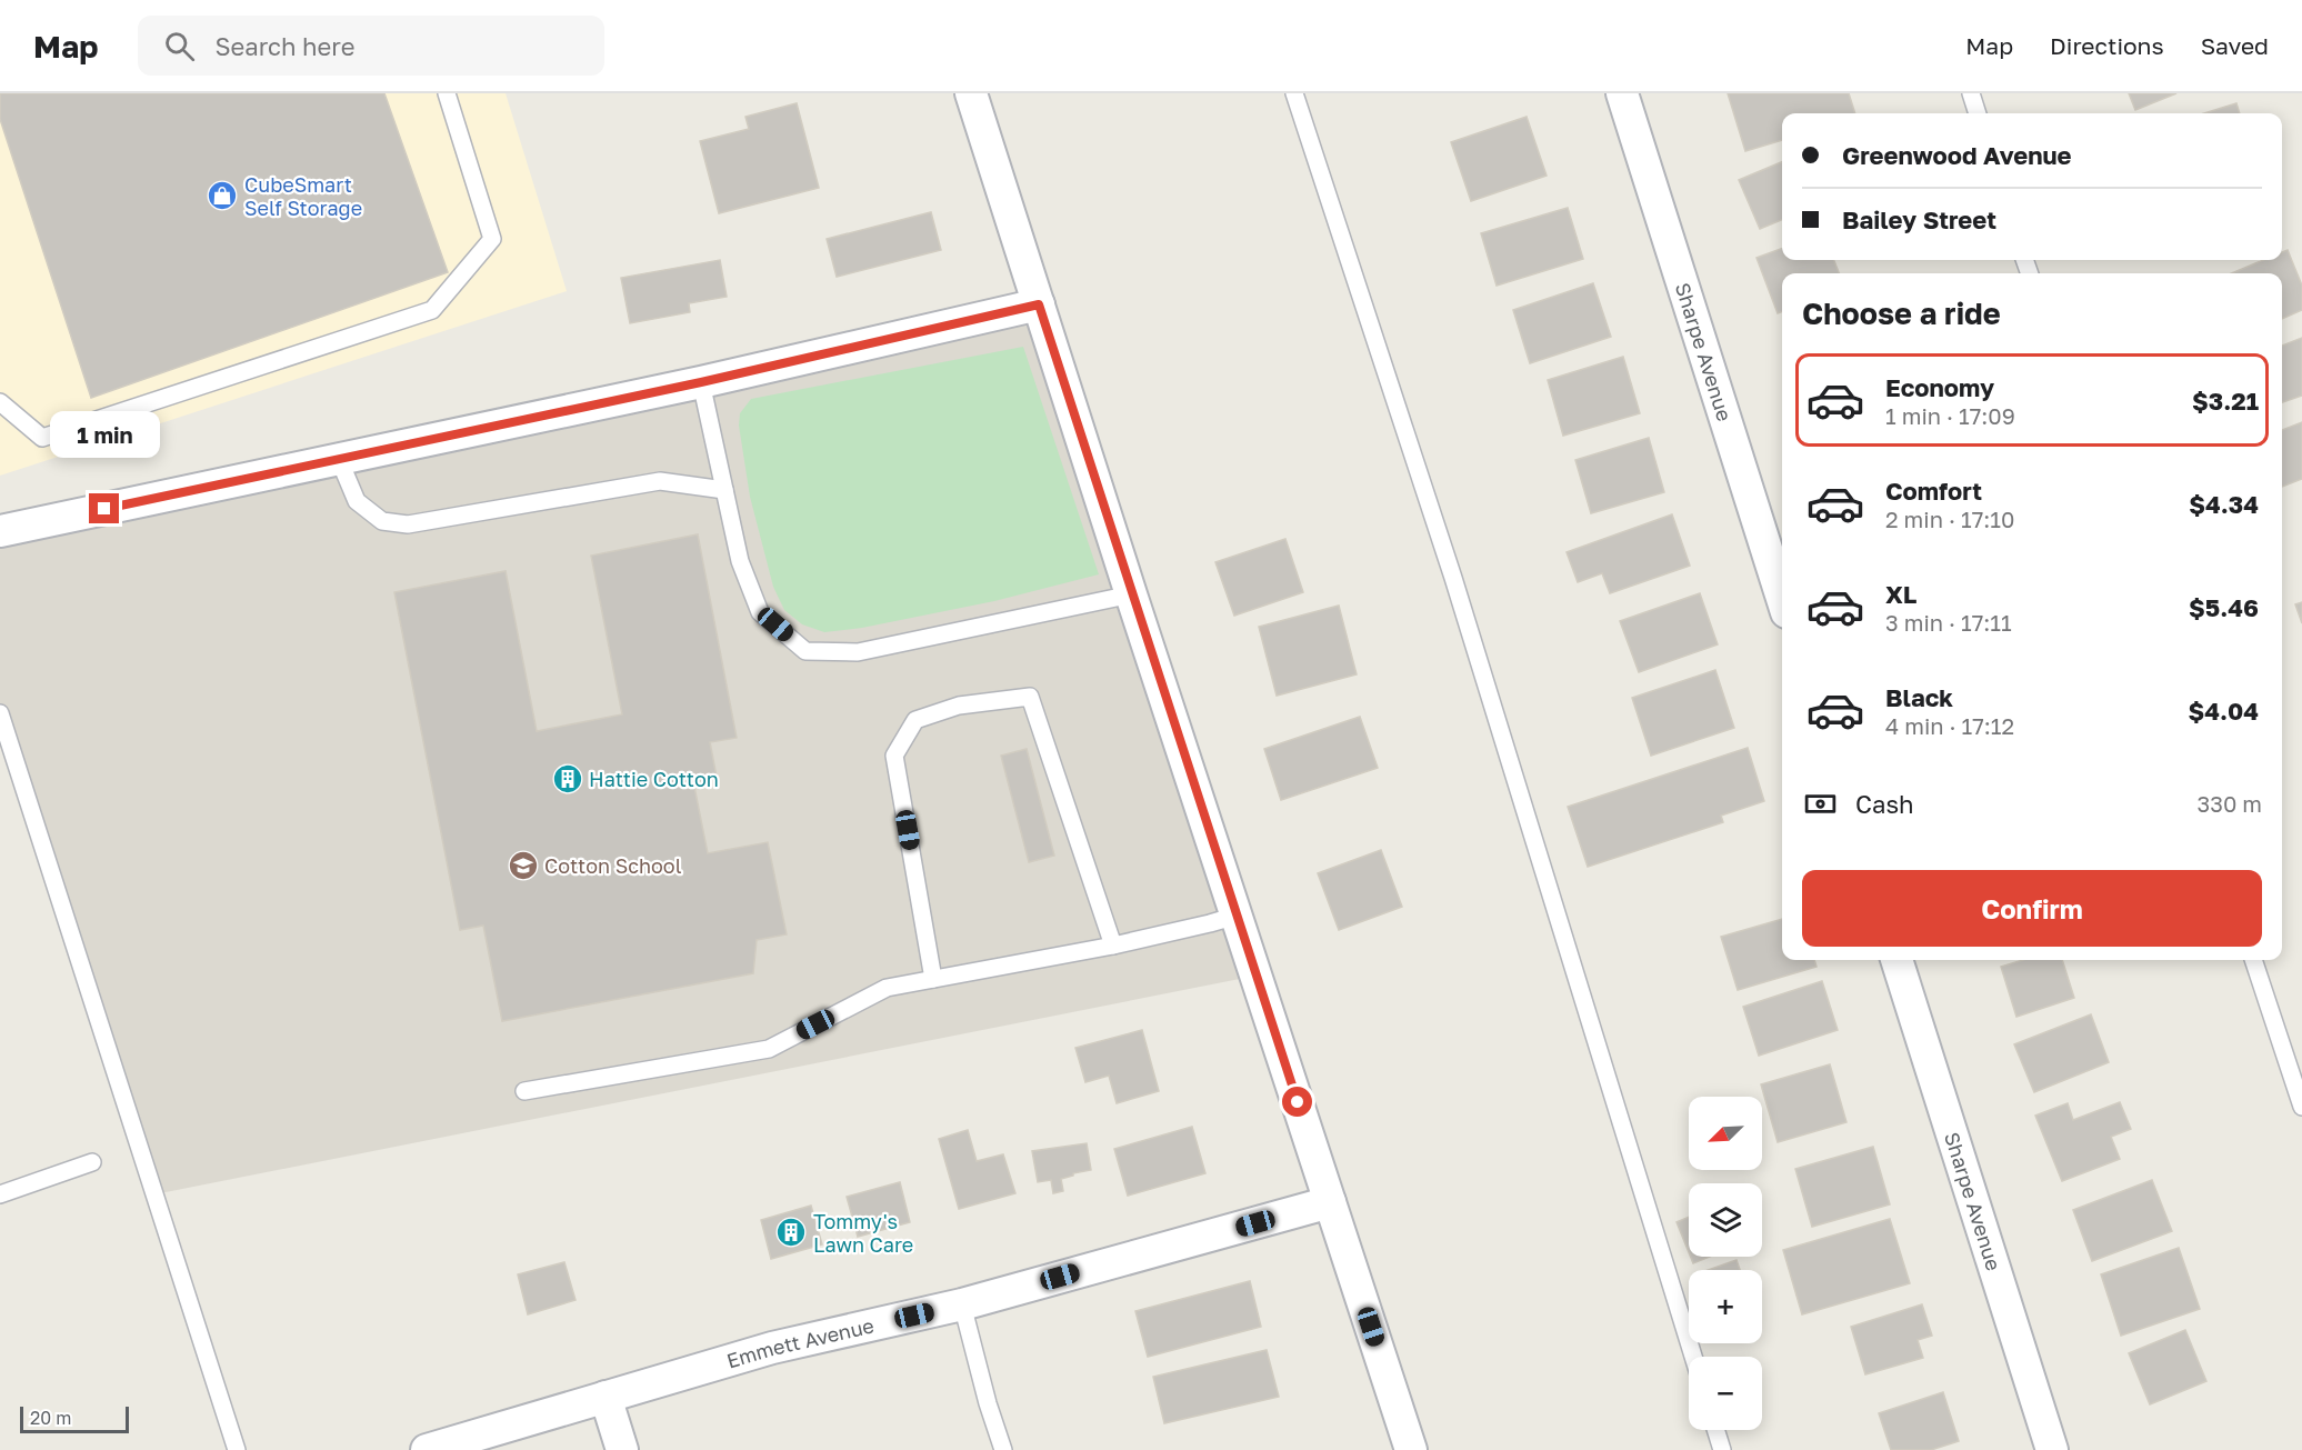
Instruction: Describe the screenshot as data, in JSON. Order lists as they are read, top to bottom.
{
  "streets": {
    "street": ["Sharpe Avenue", "Emmett Avenue"]
  },
  "places": {
    "shop": ["CubeSmart Self Storage"],
    "building": ["Hattie Cotton", "Tommy's Lawn Care"],
    "school or university": ["Cotton School"]
  },
  "scale_bar": "20 m",
  "north": "bottom left",
  "page": {
    "header": "Map",
    "search": "Search here",
    "nav": ["Map", "Directions", "Saved"],
    "banner": ["Greenwood Avenue", "Bailey Street"],
    "heading": "Choose a ride",
    "list": [
      {
        "name": "Economy",
        "note": "1 min · 17:09",
        "value": "$3.21"
      },
      {
        "name": "Comfort",
        "note": "2 min · 17:10",
        "value": "$4.34"
      },
      {
        "name": "XL",
        "note": "3 min · 17:11",
        "value": "$5.46"
      },
      {
        "name": "Black",
        "note": "4 min · 17:12",
        "value": "$4.04"
      }
    ],
    "bubble": "1 min",
    "pay": ["Cash", "330 m"],
    "buttons": "Confirm",
    "map_buttons": ["+", "−"],
    "scale": "20 m"
  }
}
